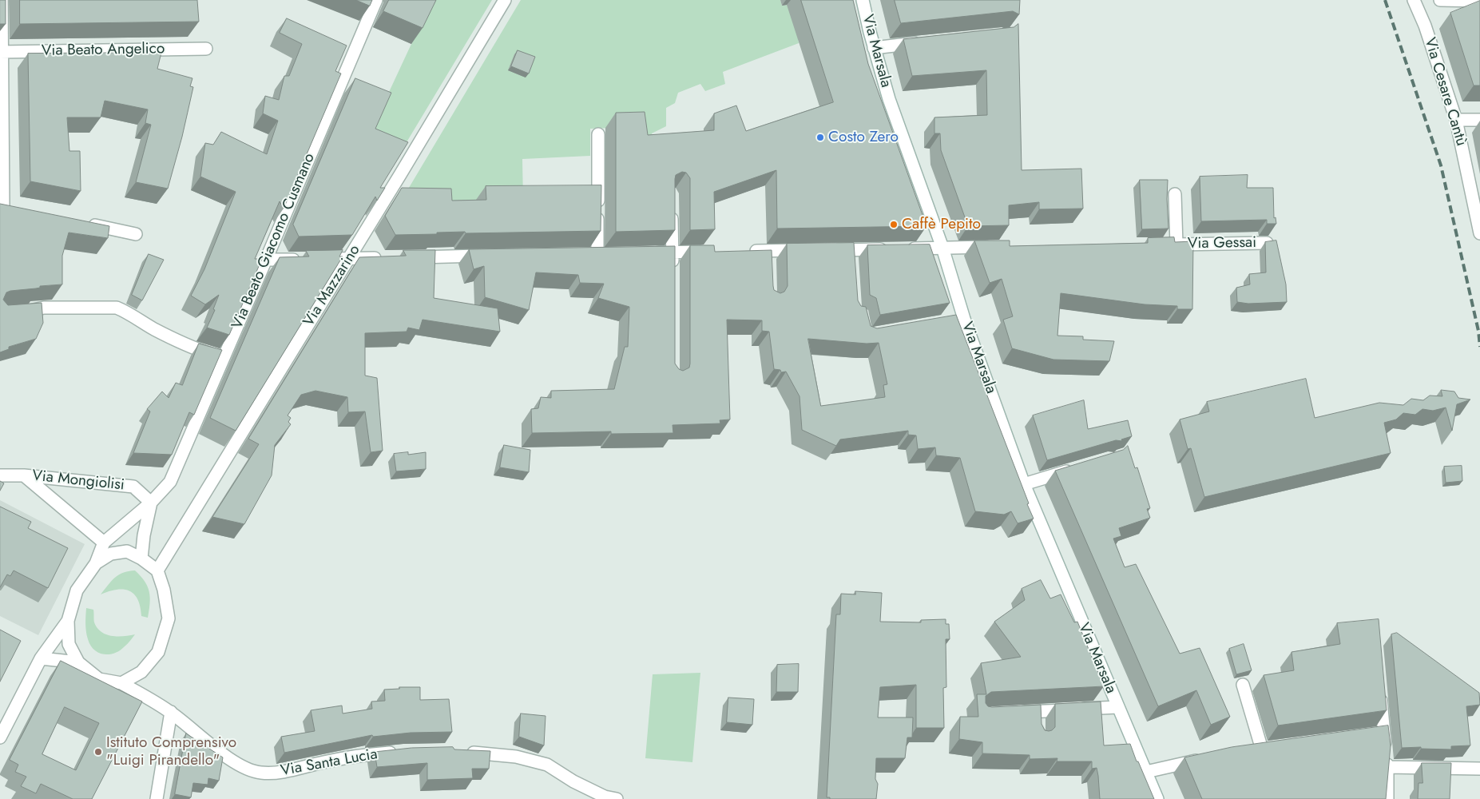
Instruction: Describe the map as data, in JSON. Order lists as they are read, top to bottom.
{
  "streets": {
    "street": [
      "Via Beato Angelico",
      "Via Marsala",
      "Via Cesare Cantù",
      "Via Beato Giacomo Cusmano",
      "Via Gessai",
      "Via Mazzarino",
      "Via Mongiolisi",
      "Via Santa Lucia"
    ]
  },
  "crossings": [
    ["Via Beato Giacomo Cusmano", "Via Mongiolisi"],
    ["Via Mazzarino", "Via Santa Lucia"]
  ],
  "places": ["Costo Zero", "Caffè Pepito", "Istituto Comprensivo \"Luigi Pirandello\""]
}
